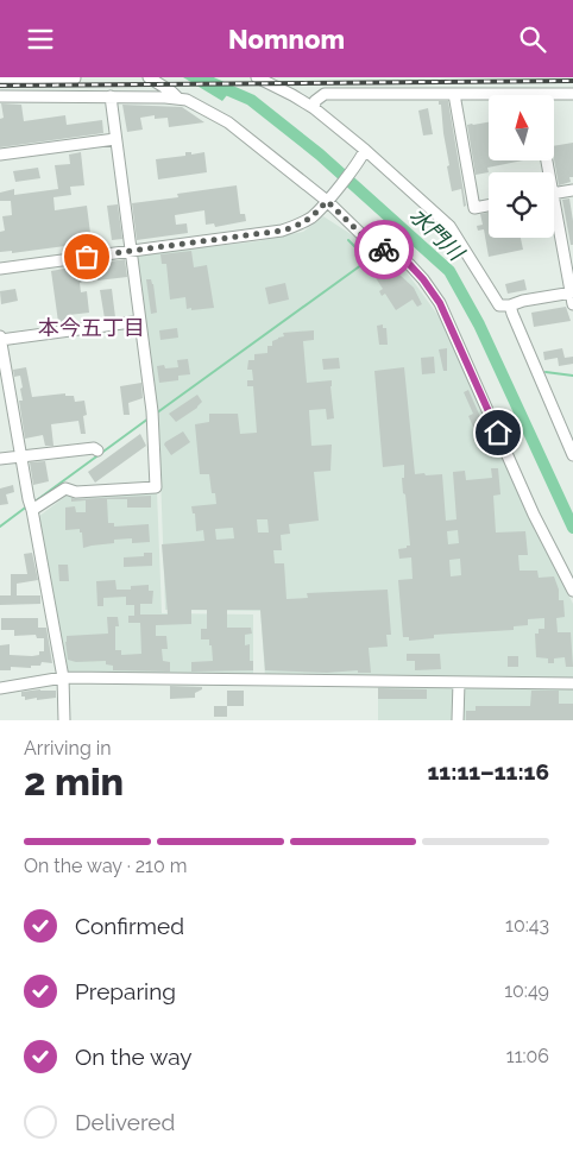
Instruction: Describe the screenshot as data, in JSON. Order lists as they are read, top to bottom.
{
  "districts": ["本今五丁目"],
  "water": ["水門川"],
  "north": "top",
  "page": {
    "header": "Nomnom",
    "heading": ["2 min", "Arriving in", "11:11–11:16"],
    "bar": "On the way · 210 m",
    "list": [
      ["Confirmed", "10:43"],
      ["Preparing", "10:49"],
      ["On the way", "11:06"],
      "Delivered"
    ]
  }
}
